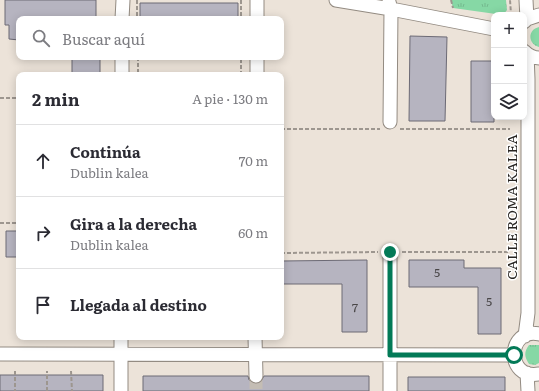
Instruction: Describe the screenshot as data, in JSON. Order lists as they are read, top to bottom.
{
  "streets": {
    "street": ["CALLE ROMA KALEA"]
  },
  "house_numbers": ["5", "5", "7"],
  "page": {
    "map_buttons": ["+", "−"],
    "search": "Buscar aquí",
    "heading": ["2 min", "A pie · 130 m"],
    "list": [
      ["Continúa", "Dublin kalea", "70 m"],
      ["Gira a la derecha", "Dublin kalea", "60 m"],
      "Llegada al destino"
    ]
  }
}
